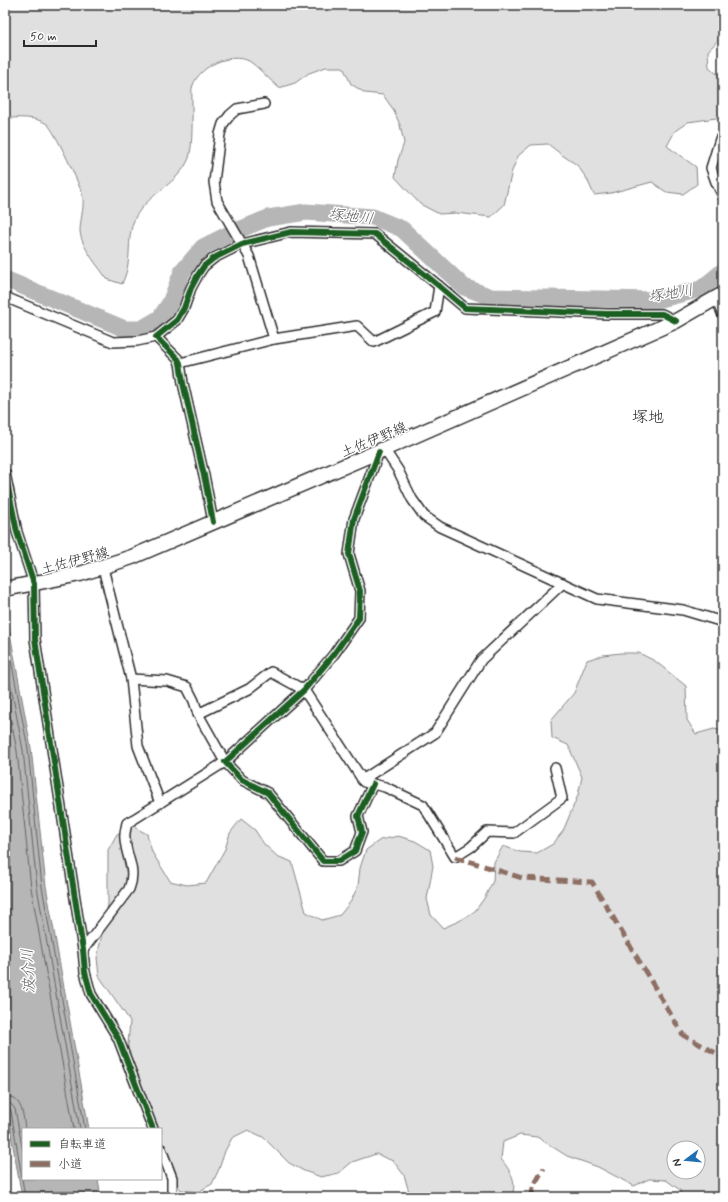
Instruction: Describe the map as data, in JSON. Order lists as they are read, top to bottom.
{
  "streets": {
    "main road": ["土佐伊野線"]
  },
  "districts": ["塚地"],
  "water": ["塚地川", "波介川"],
  "legend": ["自転車道", "小道"],
  "scale_bar": "50 m",
  "north": "left"
}
